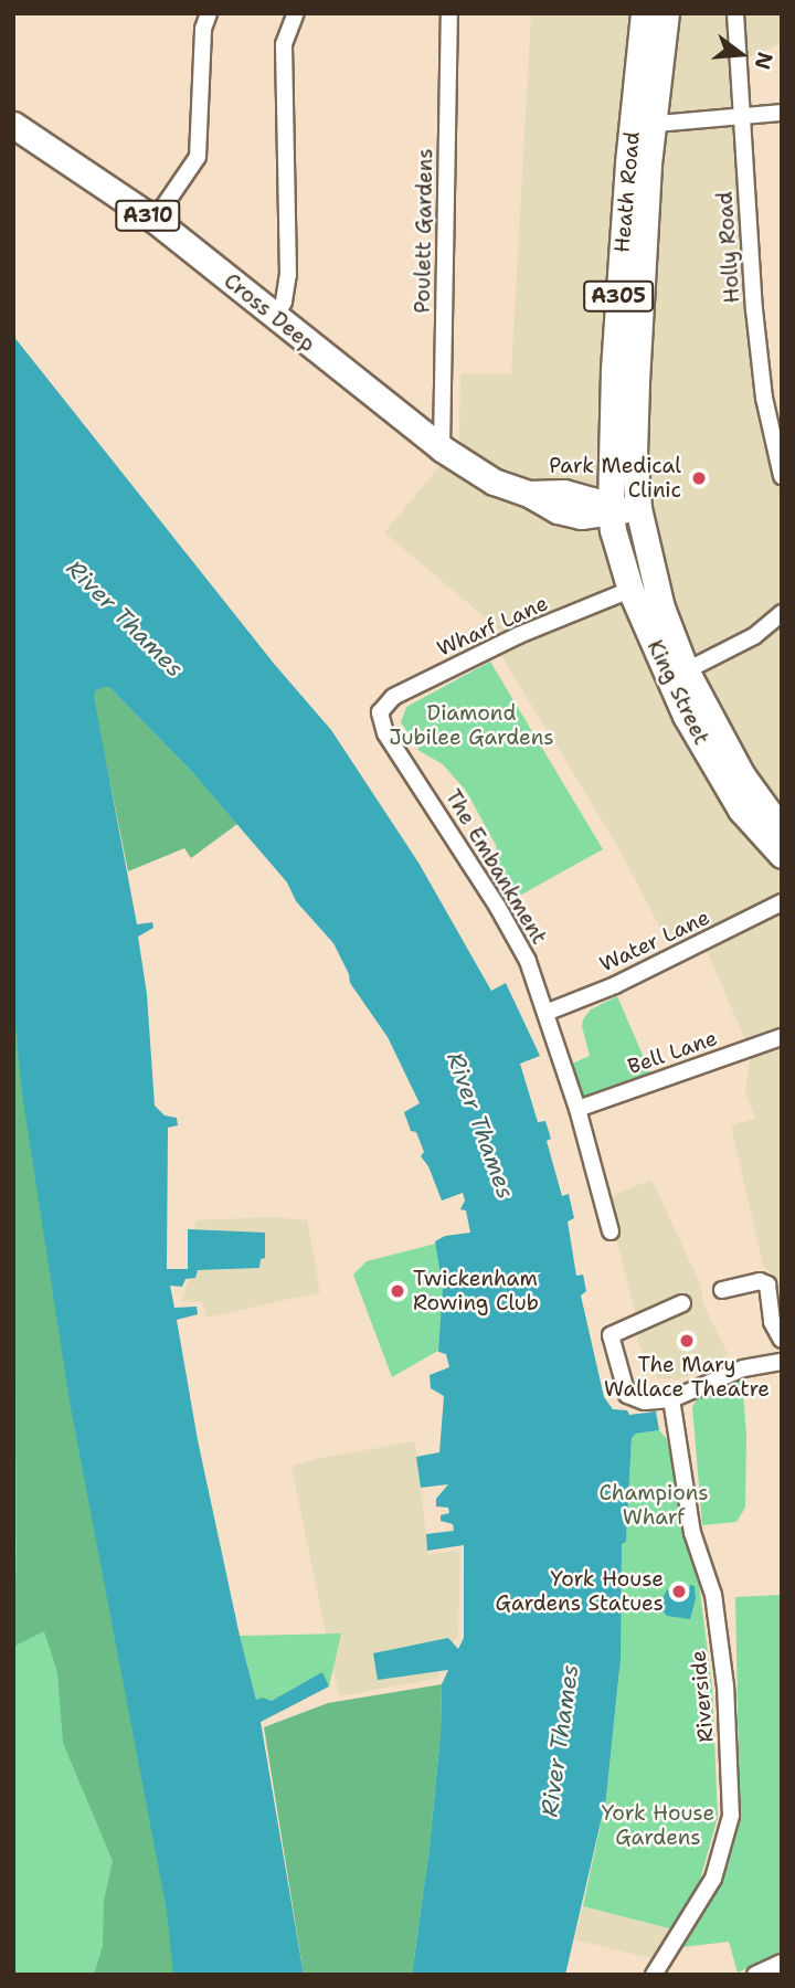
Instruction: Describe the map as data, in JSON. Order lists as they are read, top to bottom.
{
  "streets": {
    "main road": [
      "Heath Road",
      "A310",
      "A305",
      "Cross Deep",
      "King Street"
    ],
    "street": [
      "Poulett Gardens",
      "Holly Road",
      "Wharf Lane",
      "The Embankment",
      "Water Lane",
      "Bell Lane",
      "Riverside"
    ]
  },
  "crossings": [
    ["Heath Road", "Cross Deep"],
    ["Heath Road", "King Street"],
    ["Poulett Gardens", "Cross Deep"],
    ["Cross Deep", "King Street"],
    ["Wharf Lane", "King Street"],
    ["Wharf Lane", "The Embankment"],
    ["The Embankment", "Water Lane"],
    ["The Embankment", "Bell Lane"]
  ],
  "water": ["River Thames"],
  "parks": ["Diamond Jubilee Gardens", "Champions Wharf", "York House Gardens"],
  "places": [
    "Park Medical Clinic",
    "Twickenham Rowing Club",
    "The Mary Wallace Theatre",
    "York House Gardens Statues"
  ],
  "north": "right"
}
